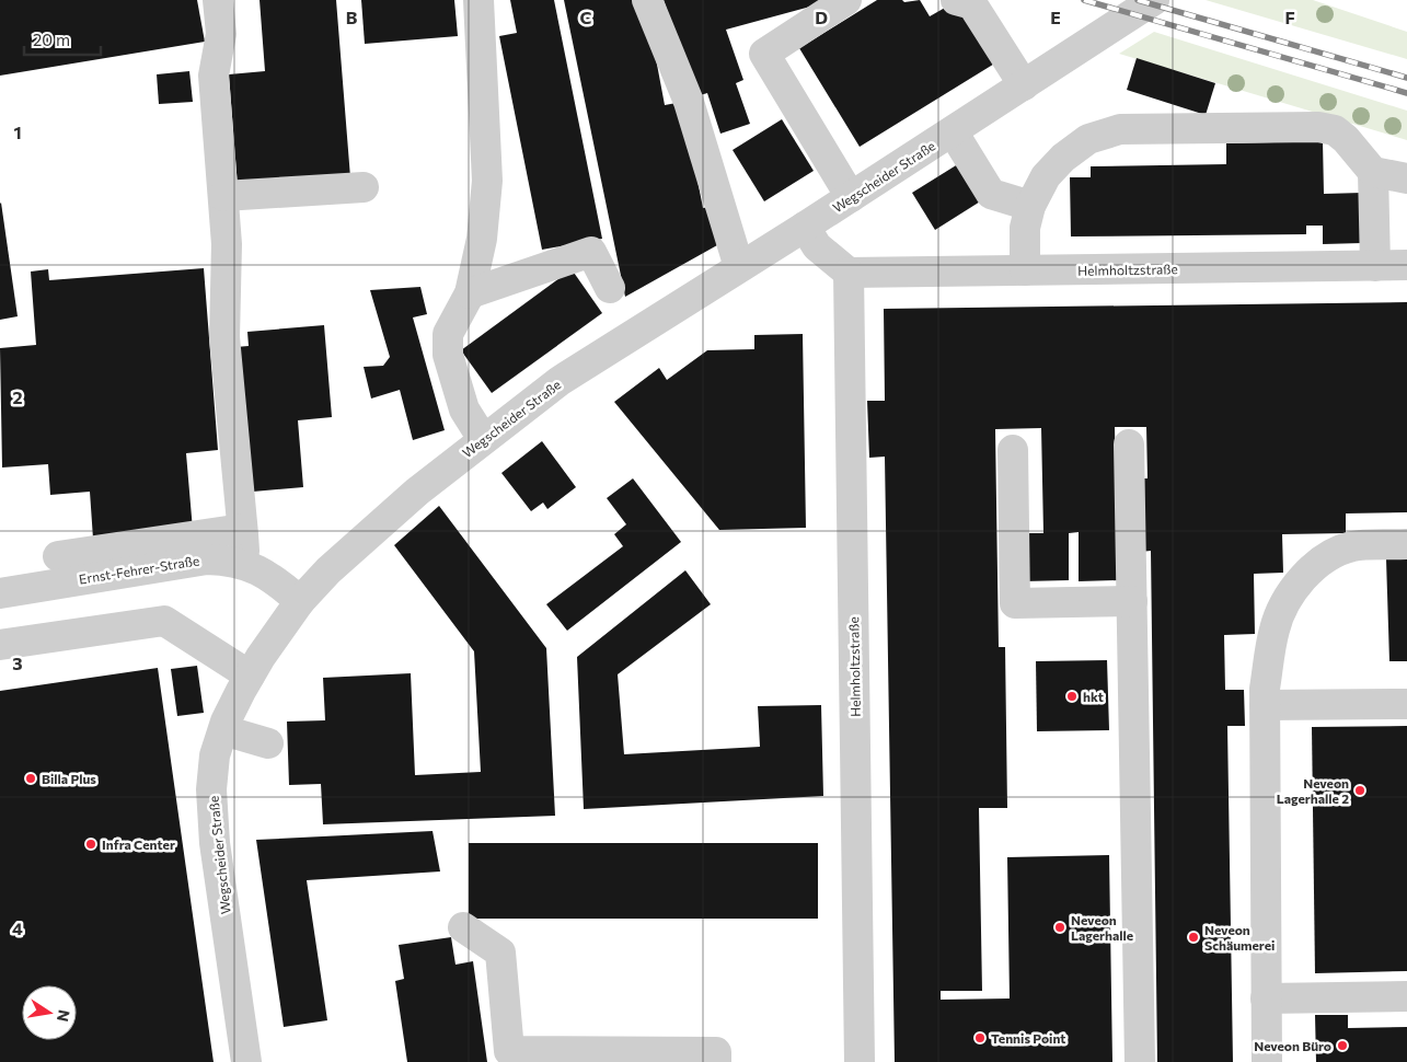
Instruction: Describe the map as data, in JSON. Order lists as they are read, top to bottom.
{
  "streets": {
    "street": ["Wegscheider Straße", "Helmholtzstraße", "Ernst-Fehrer-Straße"]
  },
  "crossings": [
    ["Wegscheider Straße", "Ernst-Fehrer-Straße"]
  ],
  "places": [
    "hkt",
    "Billa Plus",
    "Neveon Lagerhalle 2",
    "Infra Center",
    "Neveon Lagerhalle",
    "Neveon Schäumerei",
    "Tennis Point",
    "Neveon Büro"
  ],
  "scale_bar": "20 m",
  "north": "right",
  "grid": {
    "columns": [
      "B",
      "C",
      "D",
      "E",
      "F"
    ],
    "rows": [
      "1",
      "2",
      "3",
      "4"
    ]
  }
}
